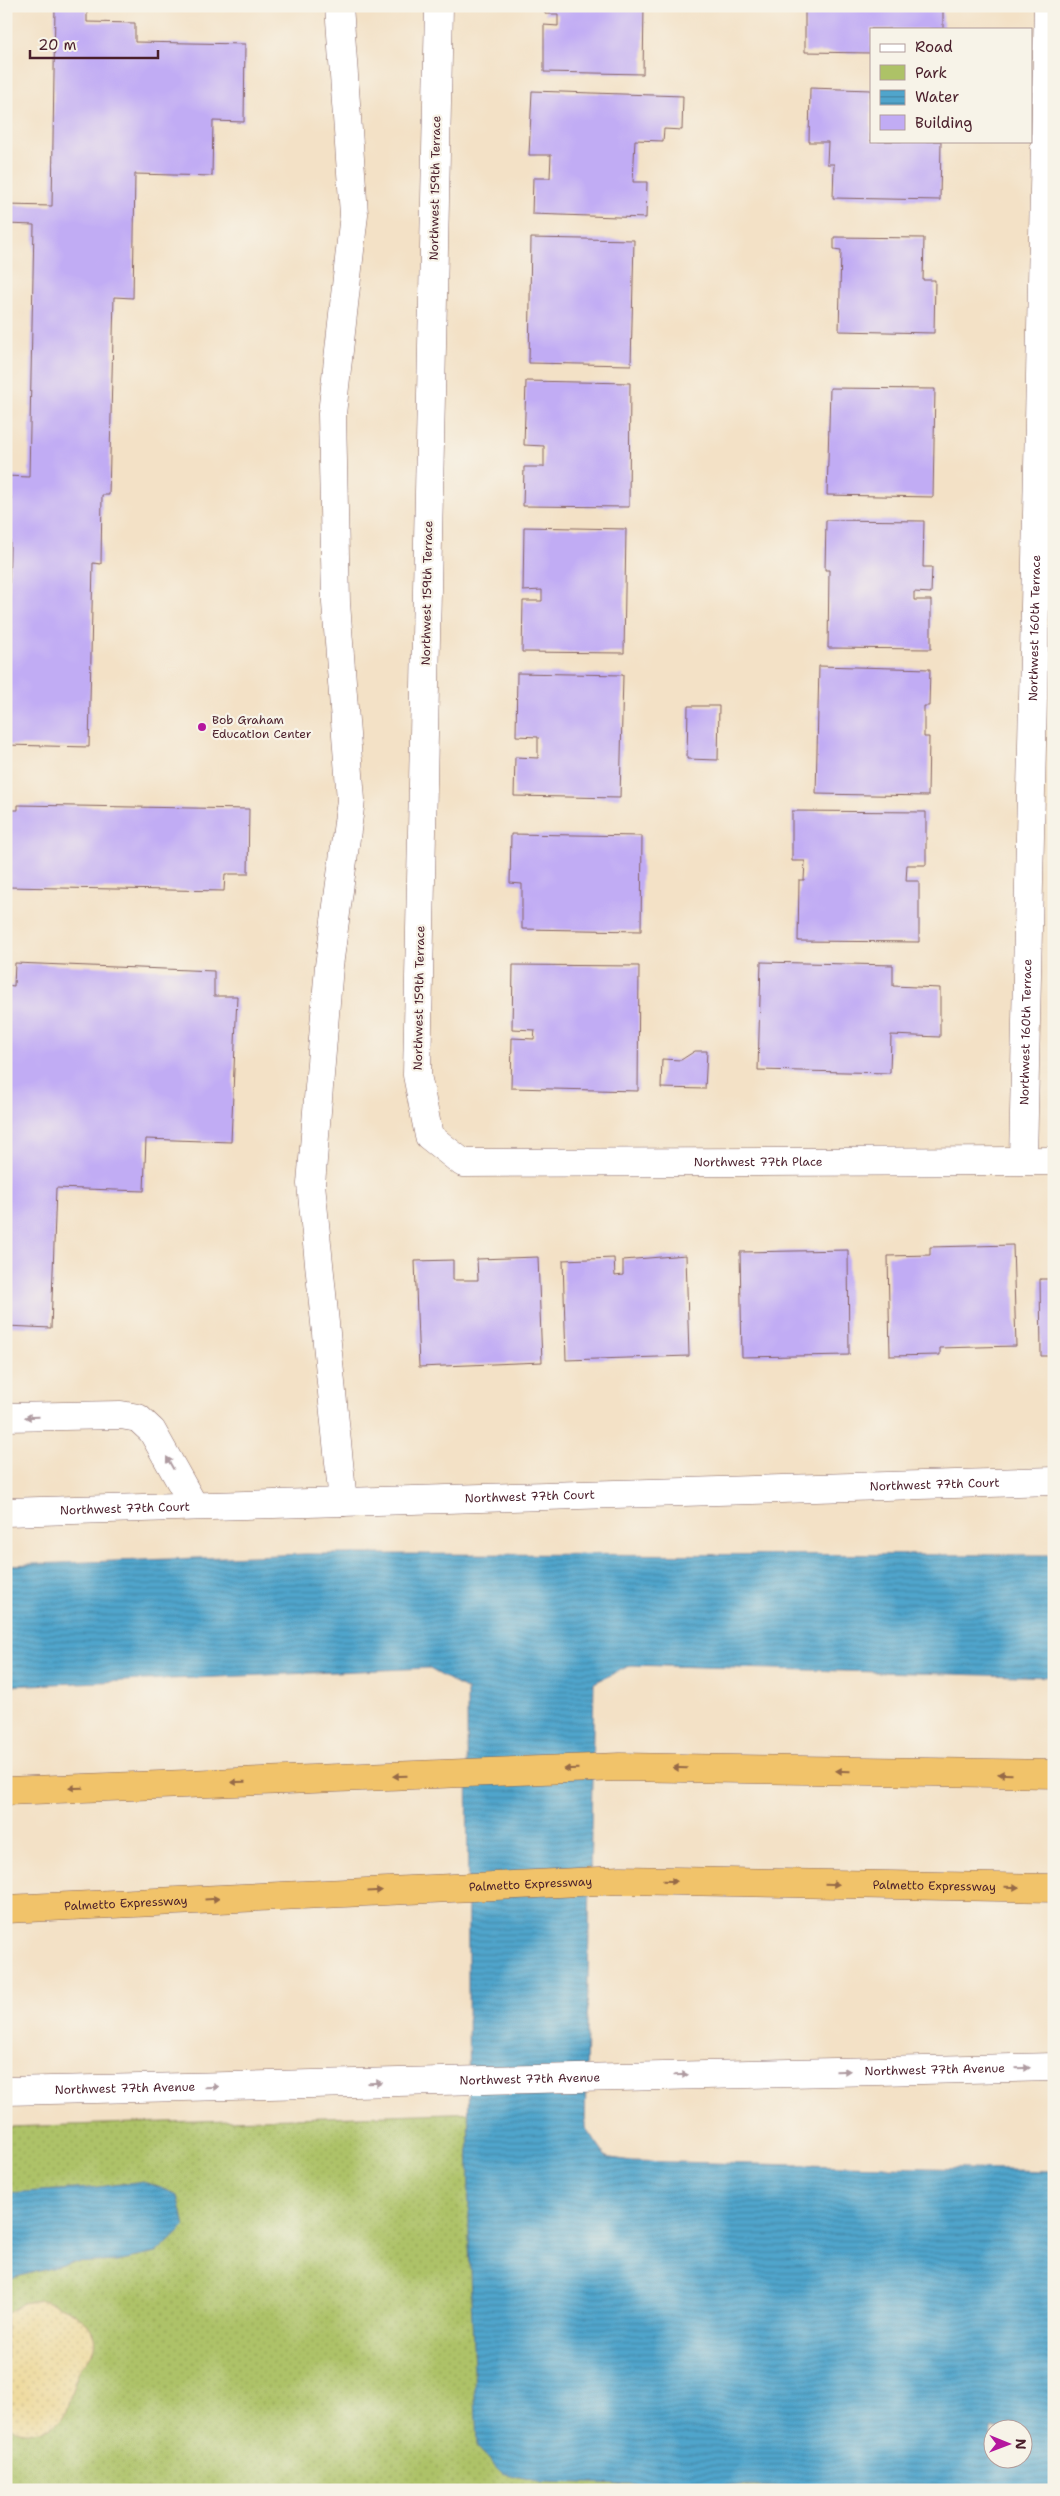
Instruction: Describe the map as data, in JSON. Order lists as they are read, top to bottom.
{
  "streets": {
    "highway": ["Palmetto Expressway"],
    "street": [
      "Northwest 159th Terrace",
      "Northwest 160th Terrace",
      "Northwest 77th Place",
      "Northwest 77th Court",
      "Northwest 77th Avenue"
    ]
  },
  "crossings": [
    ["Northwest 159th Terrace", "Northwest 77th Place"],
    ["Northwest 160th Terrace", "Northwest 77th Place"]
  ],
  "one_way": ["Northwest 77th Avenue"],
  "places": ["Bob Graham Education Center"],
  "legend": [
    "Road",
    "Park",
    "Water",
    "Building"
  ],
  "scale_bar": "20 m",
  "north": "right"
}
